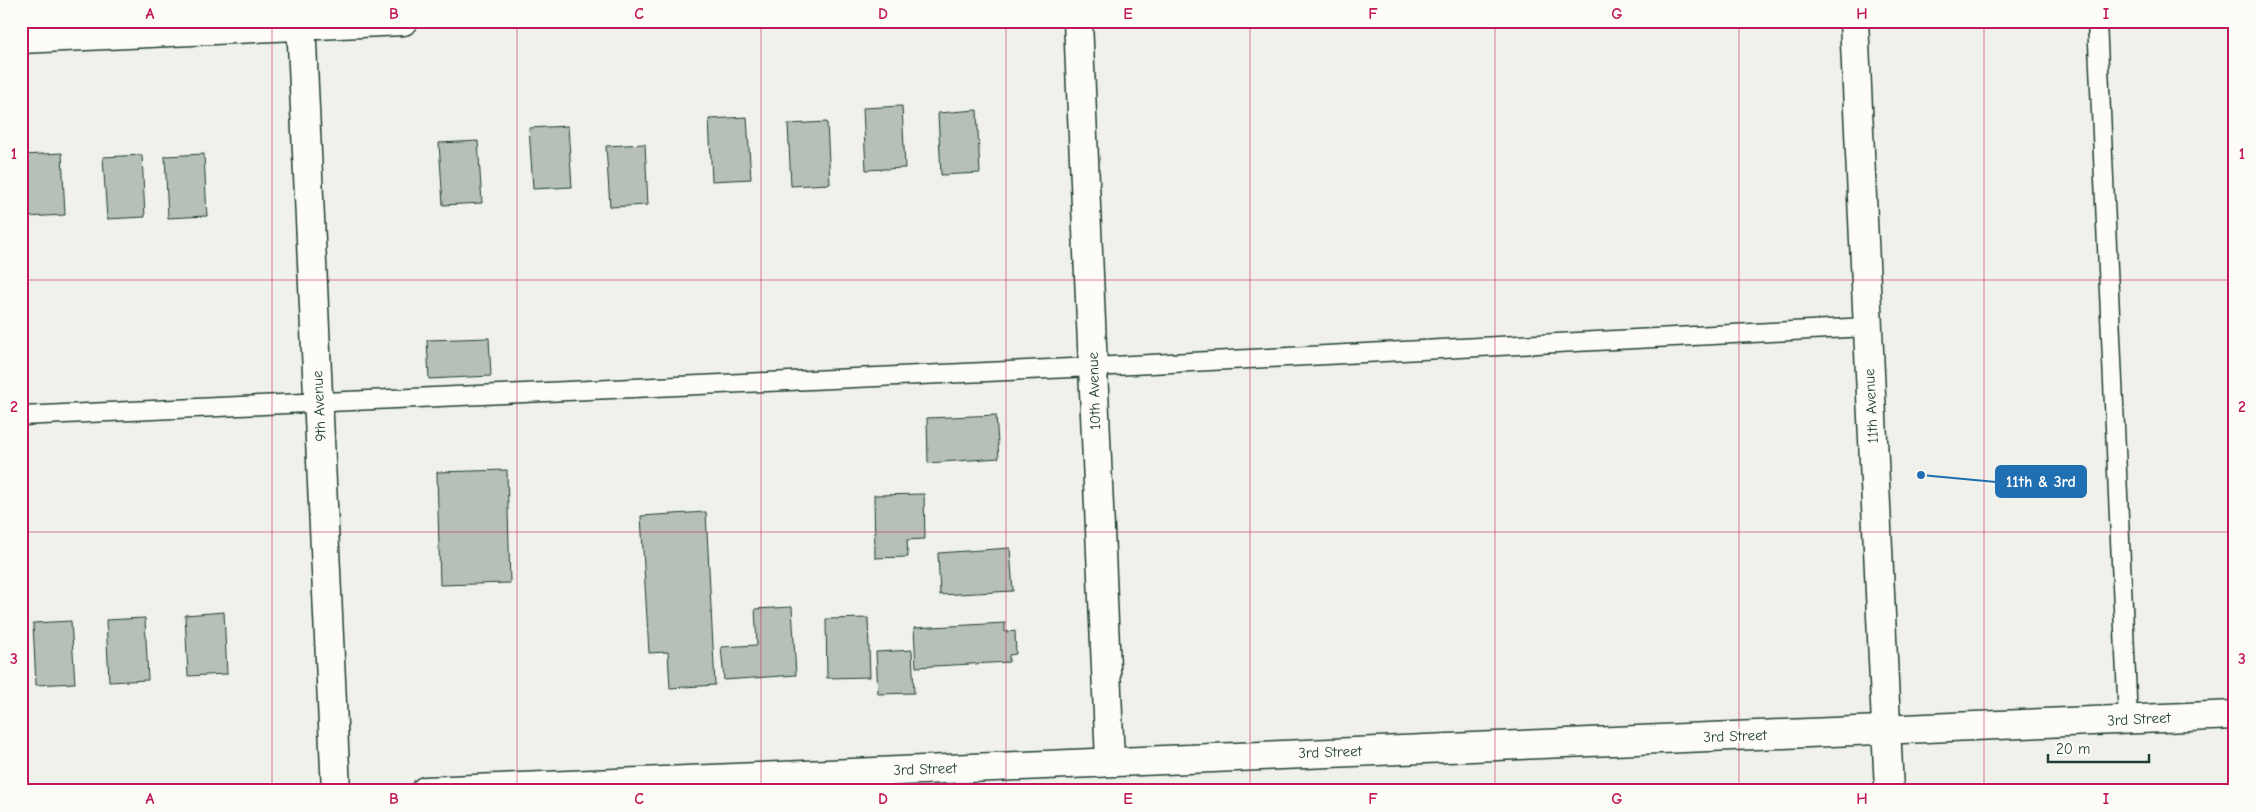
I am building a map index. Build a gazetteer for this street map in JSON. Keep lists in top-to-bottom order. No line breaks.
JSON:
{"streets":{"street":["10th Avenue","9th Avenue","11th Avenue","3rd Street"]},"crossings":[["10th Avenue","3rd Street"],["11th Avenue","3rd Street"]],"places":["11th & 3rd"],"scale_bar":"20 m","grid":{"columns":["A","B","C","D","E","F","G","H","I"],"rows":["1","2","3"]}}
